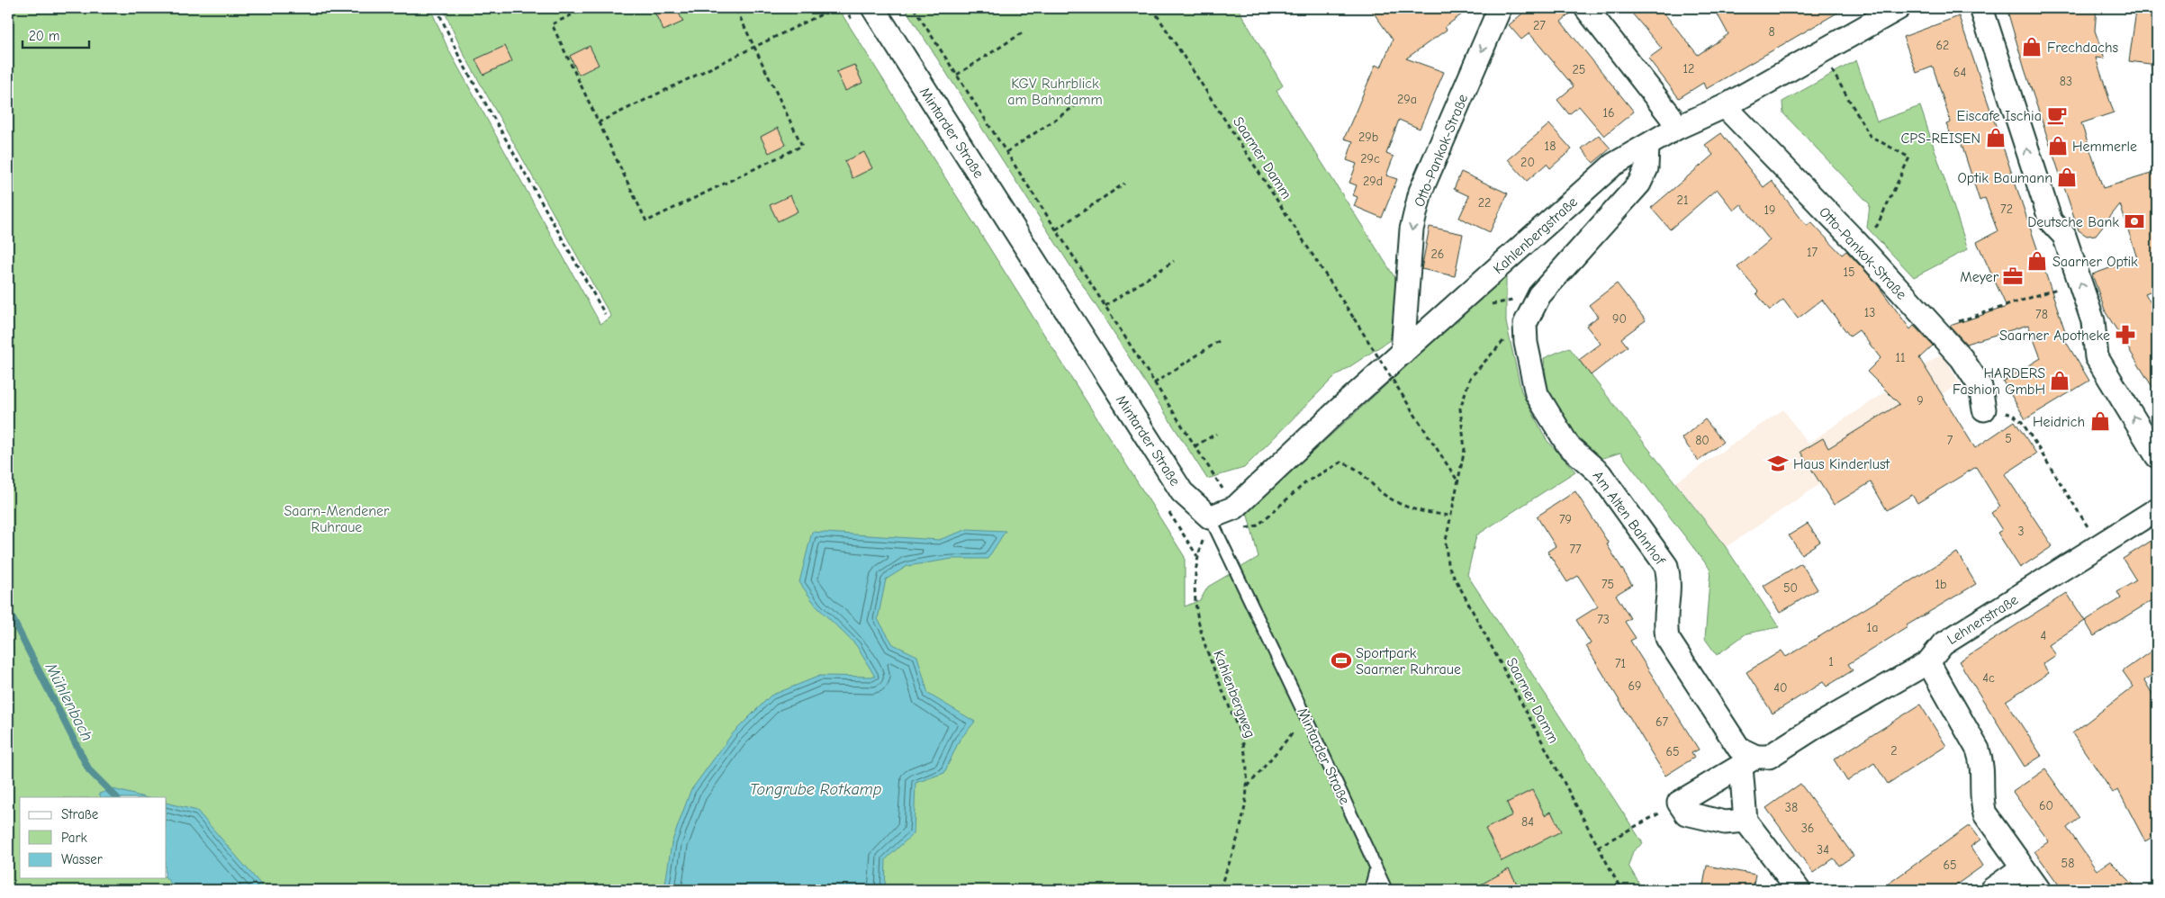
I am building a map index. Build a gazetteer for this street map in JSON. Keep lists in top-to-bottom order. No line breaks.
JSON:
{"streets":{"street":["Mintarder Straße","Otto-Pankok-Straße","Kahlenbergstraße","Am Alten Bahnhof","Lehnerstraße"],"path":["Saarner Damm","Kahlenbergweg"]},"crossings":[["Mintarder Straße","Kahlenbergstraße"],["Otto-Pankok-Straße","Kahlenbergstraße"],["Saarner Damm","Am Alten Bahnhof"],["Am Alten Bahnhof","Lehnerstraße"]],"water":["Mühlenbach","Tongrube Rotkamp"],"parks":["KGV Ruhrblick am Bahndamm","Saarn-Mendener Ruhraue"],"places":{"shop":["Frechdachs","CPS-REISEN","Hemmerle","Optik Baumann","Saarner Optik","HARDERS Fashion GmbH","Heidrich"],"cafe":["Eiscafe Ischia"],"bank":["Deutsche Bank"],"office":["Meyer"],"pharmacy":["Saarner Apotheke"],"school or university":["Haus Kinderlust"],"sports":["Sportpark Saarner Ruhraue"]},"house_numbers":["27","8","62","12","25","64","83","29a","16","29b","18","29c","20","29d","21","22","72","19","17","26","15","13","78","90","11","9","5","80","7","79","3","77","75","1b","50","73","1a","4","1","71","4c","69","40","67","2","65","60","38","84","36","34","58","65"],"legend":["Straße","Park","Wasser"],"scale_bar":"20 m"}
